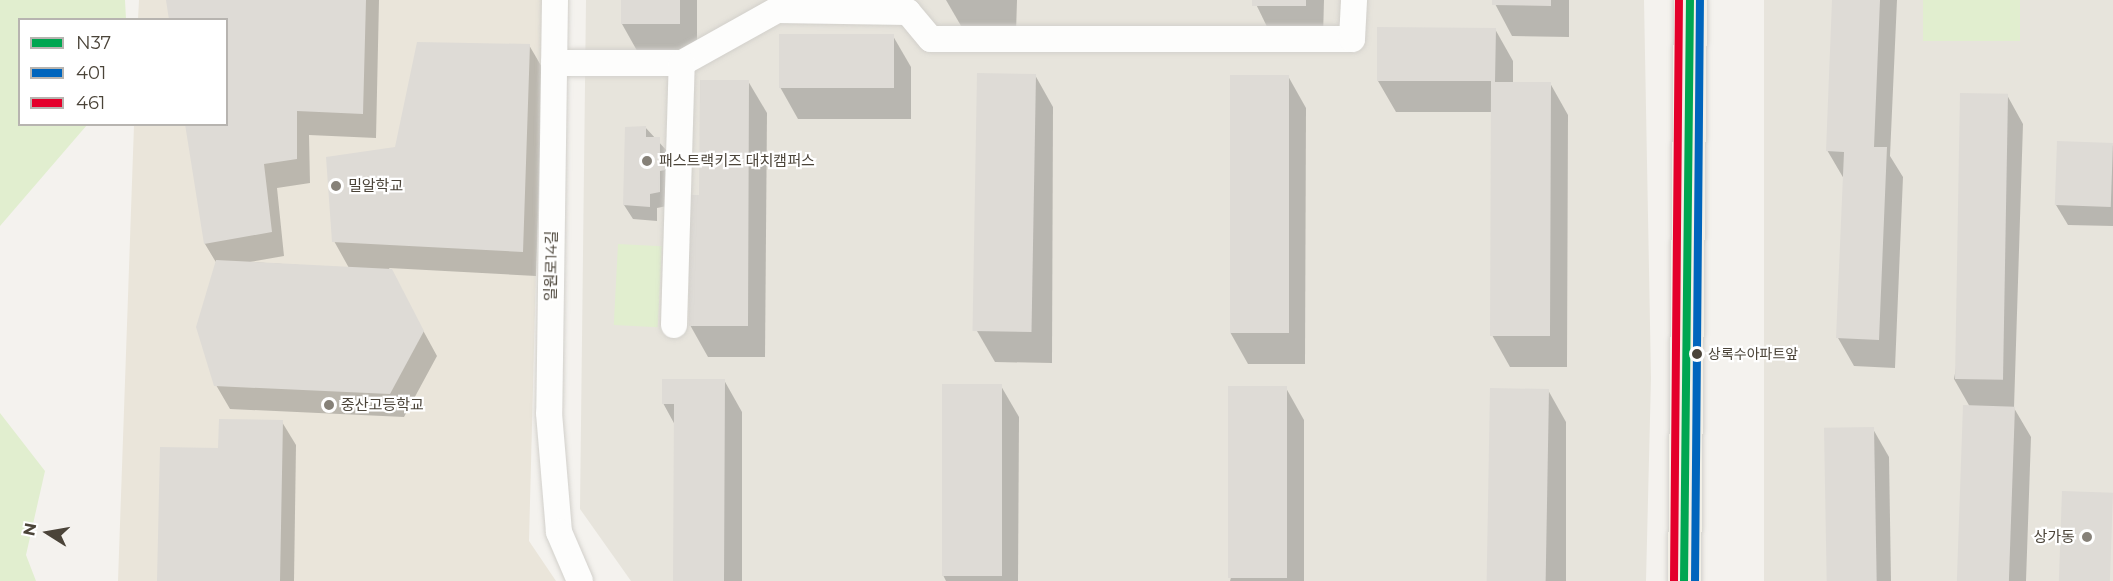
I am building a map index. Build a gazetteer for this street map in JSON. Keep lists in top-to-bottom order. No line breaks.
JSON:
{"streets":{"street":["일원로14길"]},"places":["패스트랙키즈 대치캠퍼스","밀알학교","상록수아파트앞","중산고등학교","상가동"],"lines":["transit line N37","transit line 401","transit line 461"],"legend":["N37","401","461"],"north":"left"}
